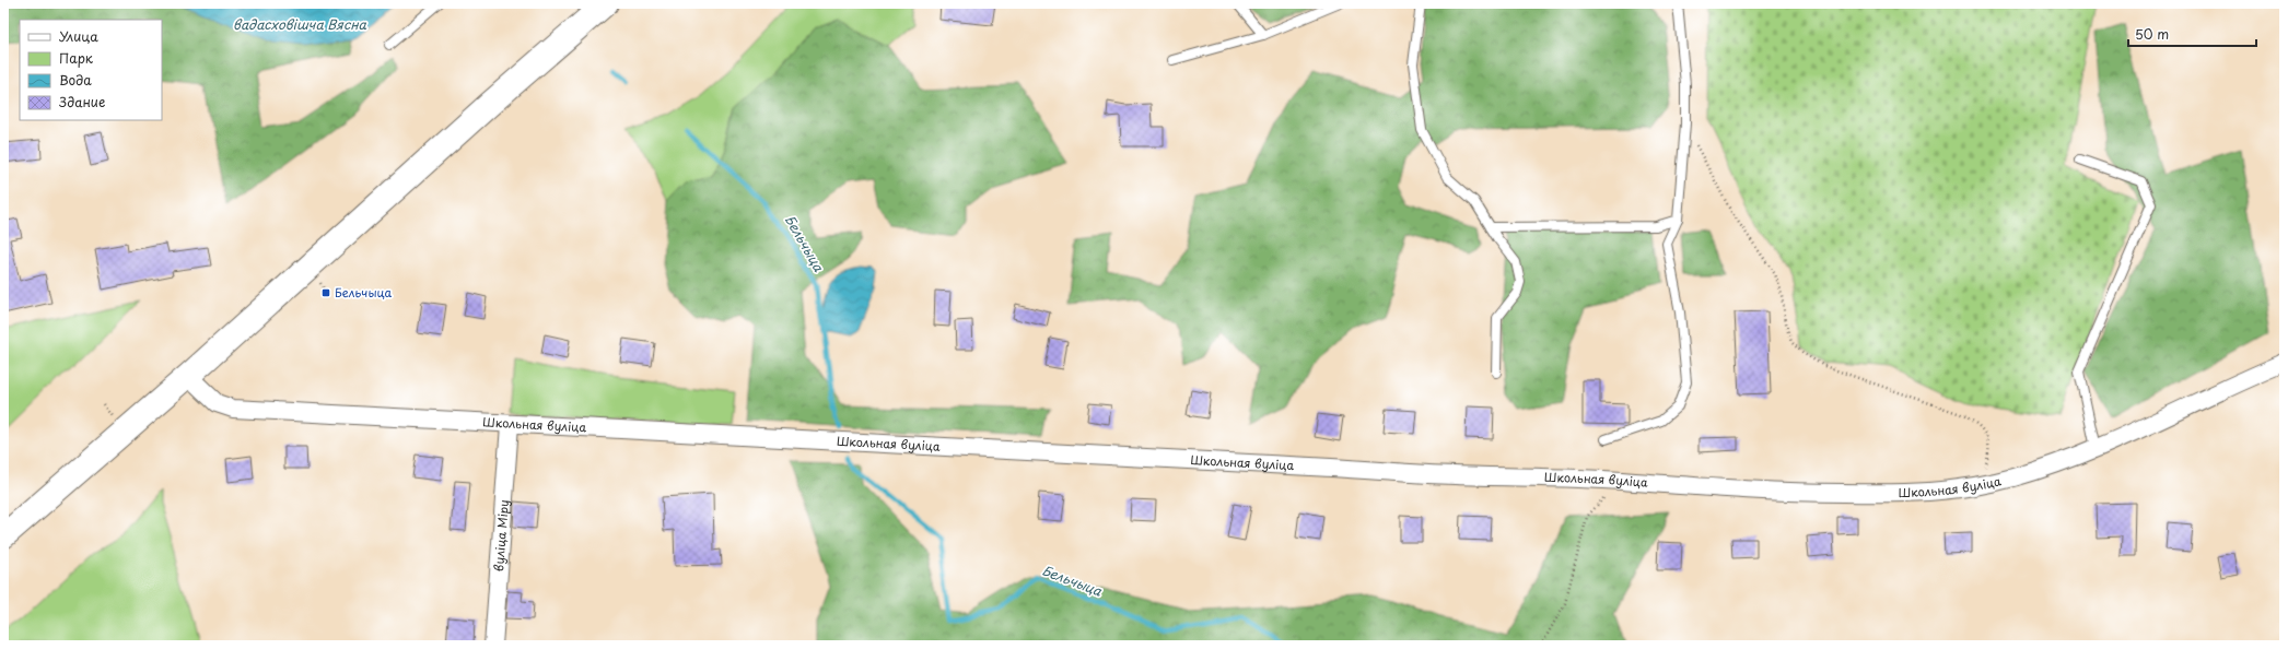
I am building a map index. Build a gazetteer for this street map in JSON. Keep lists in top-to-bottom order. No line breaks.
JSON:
{"streets":{"street":["Школьная вуліца","вуліца Міру"]},"crossings":[["Школьная вуліца","вуліца Міру"]],"water":["вадасховішча Вясна","Бельчыца"],"places":{"transit":["Бельчыца"]},"legend":["Улица","Парк","Вода","Здание"],"scale_bar":"50 m"}
